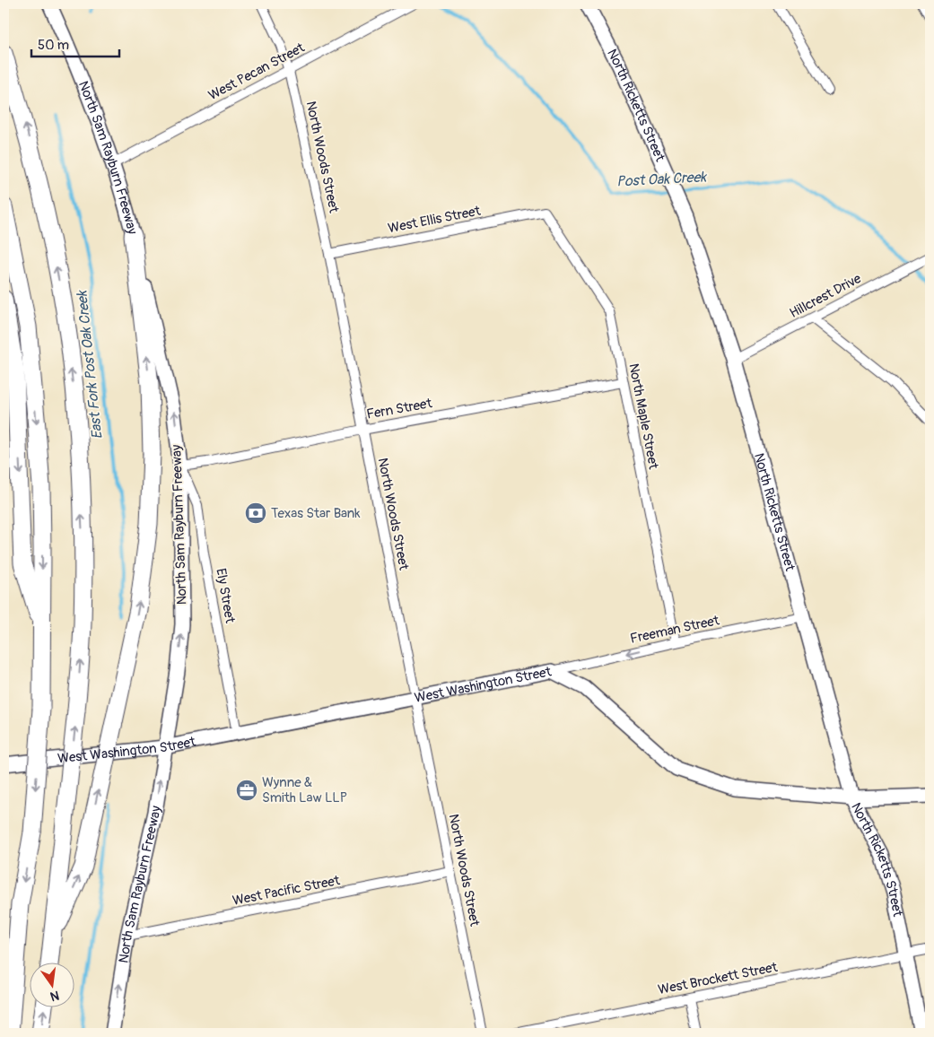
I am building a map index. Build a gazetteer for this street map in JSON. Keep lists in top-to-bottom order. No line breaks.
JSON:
{"streets":{"street":["West Pecan Street","North Ricketts Street","North Woods Street","North Sam Rayburn Freeway","West Ellis Street","Hillcrest Drive","Fern Street","North Maple Street","Ely Street","Freeman Street","West Washington Street","West Pacific Street","West Brockett Street"]},"crossings":[["West Pecan Street","North Woods Street"],["West Pecan Street","North Sam Rayburn Freeway"],["North Ricketts Street","Hillcrest Drive"],["North Ricketts Street","Freeman Street"],["North Ricketts Street","West Washington Street"],["North Ricketts Street","West Brockett Street"],["North Woods Street","West Ellis Street"],["North Woods Street","Fern Street"],["North Woods Street","West Washington Street"],["North Woods Street","West Pacific Street"],["North Sam Rayburn Freeway","Fern Street"],["North Sam Rayburn Freeway","Ely Street"],["North Sam Rayburn Freeway","West Washington Street"],["North Sam Rayburn Freeway","West Pacific Street"],["West Ellis Street","North Maple Street"],["Fern Street","North Maple Street"],["Fern Street","Ely Street"],["North Maple Street","Freeman Street"],["Ely Street","West Washington Street"],["Freeman Street","West Washington Street"]],"one_way":["North Sam Rayburn Freeway","Freeman Street"],"water":["Post Oak Creek","East Fork Post Oak Creek"],"places":{"bank":["Texas Star Bank"],"office":["Wynne & Smith Law LLP"]},"scale_bar":"50 m","north":"bottom"}
